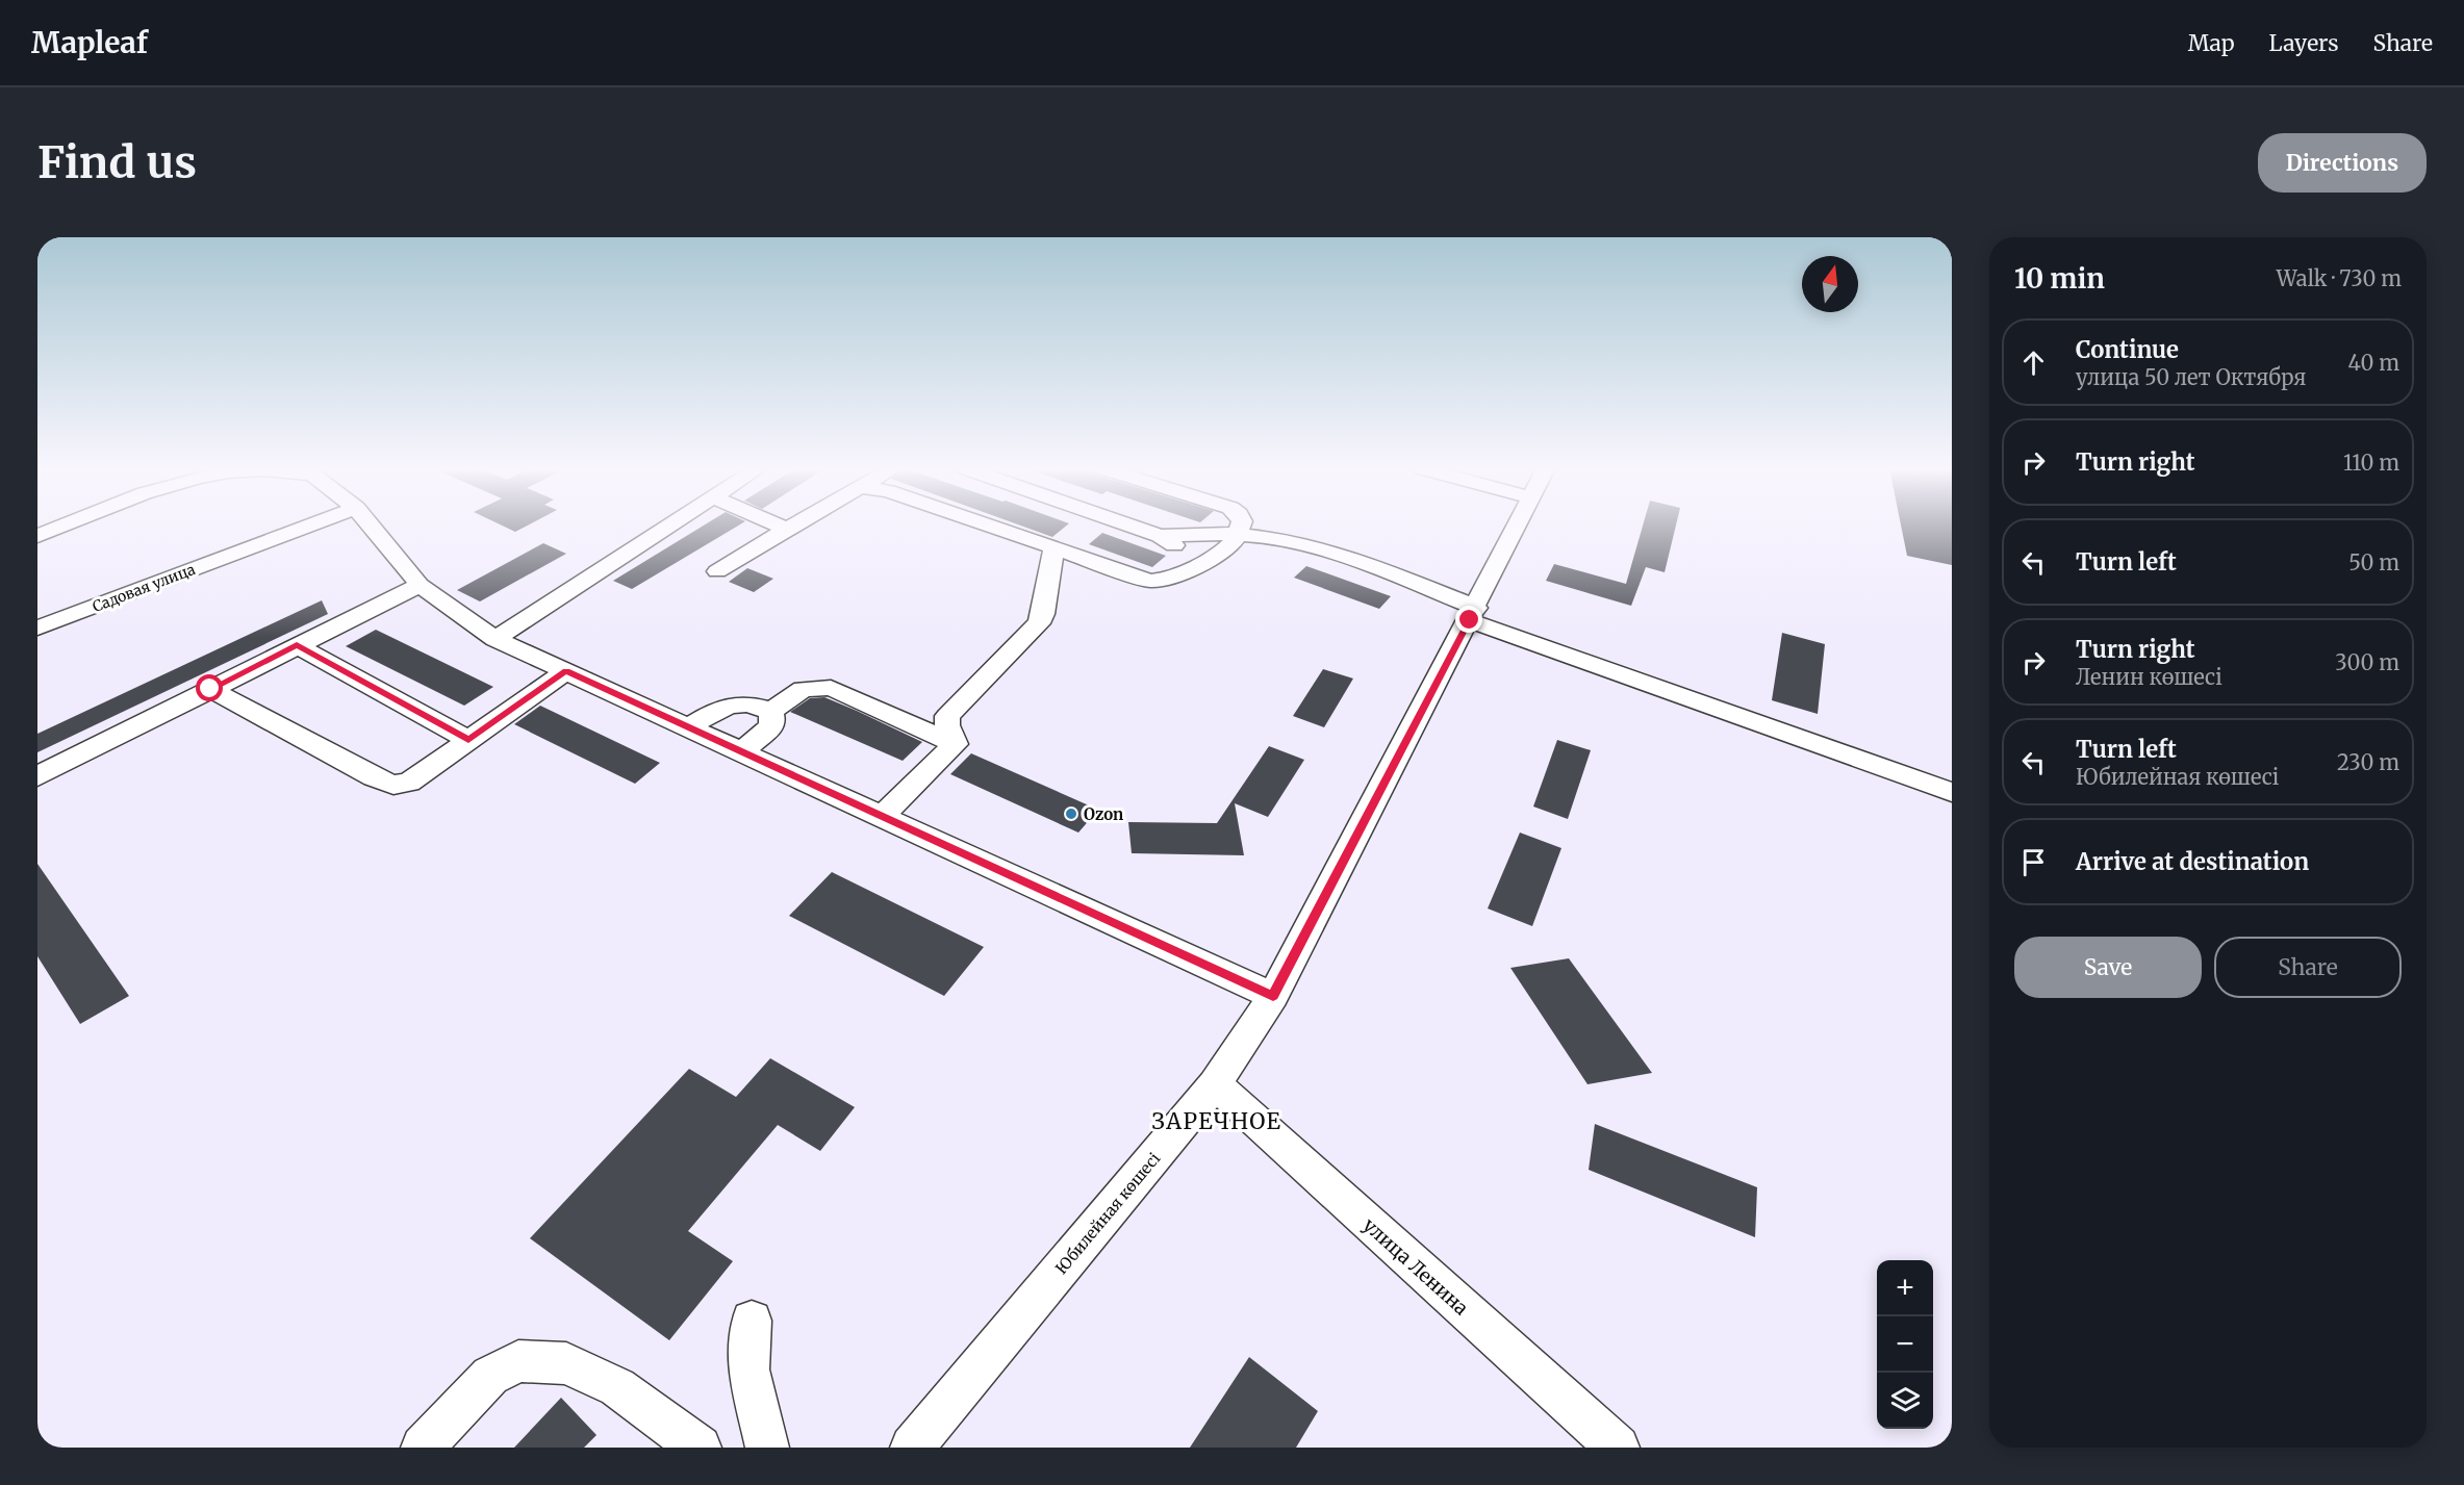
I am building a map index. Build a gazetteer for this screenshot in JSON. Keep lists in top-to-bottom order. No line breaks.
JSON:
{"streets":{"street":["Садовая улица","Юбилейная көшесі","улица Ленина"]},"crossings":[["Юбилейная көшесі","улица Ленина"]],"districts":["ЗАРЕЧНОЕ"],"places":["Ozon"],"north":"top","page":{"header":"Mapleaf","nav":["Map","Layers","Share"],"buttons":["Directions",["Save","Share"]],"title":"Find us","heading":["10 min","Walk · 730 m"],"list":[["Continue","улица 50 лет Октября","40 m"],["Turn right","110 m"],["Turn left","50 m"],["Turn right","Ленин көшесі","300 m"],["Turn left","Юбилейная көшесі","230 m"],"Arrive at destination"],"map_buttons":["+","−"]}}
